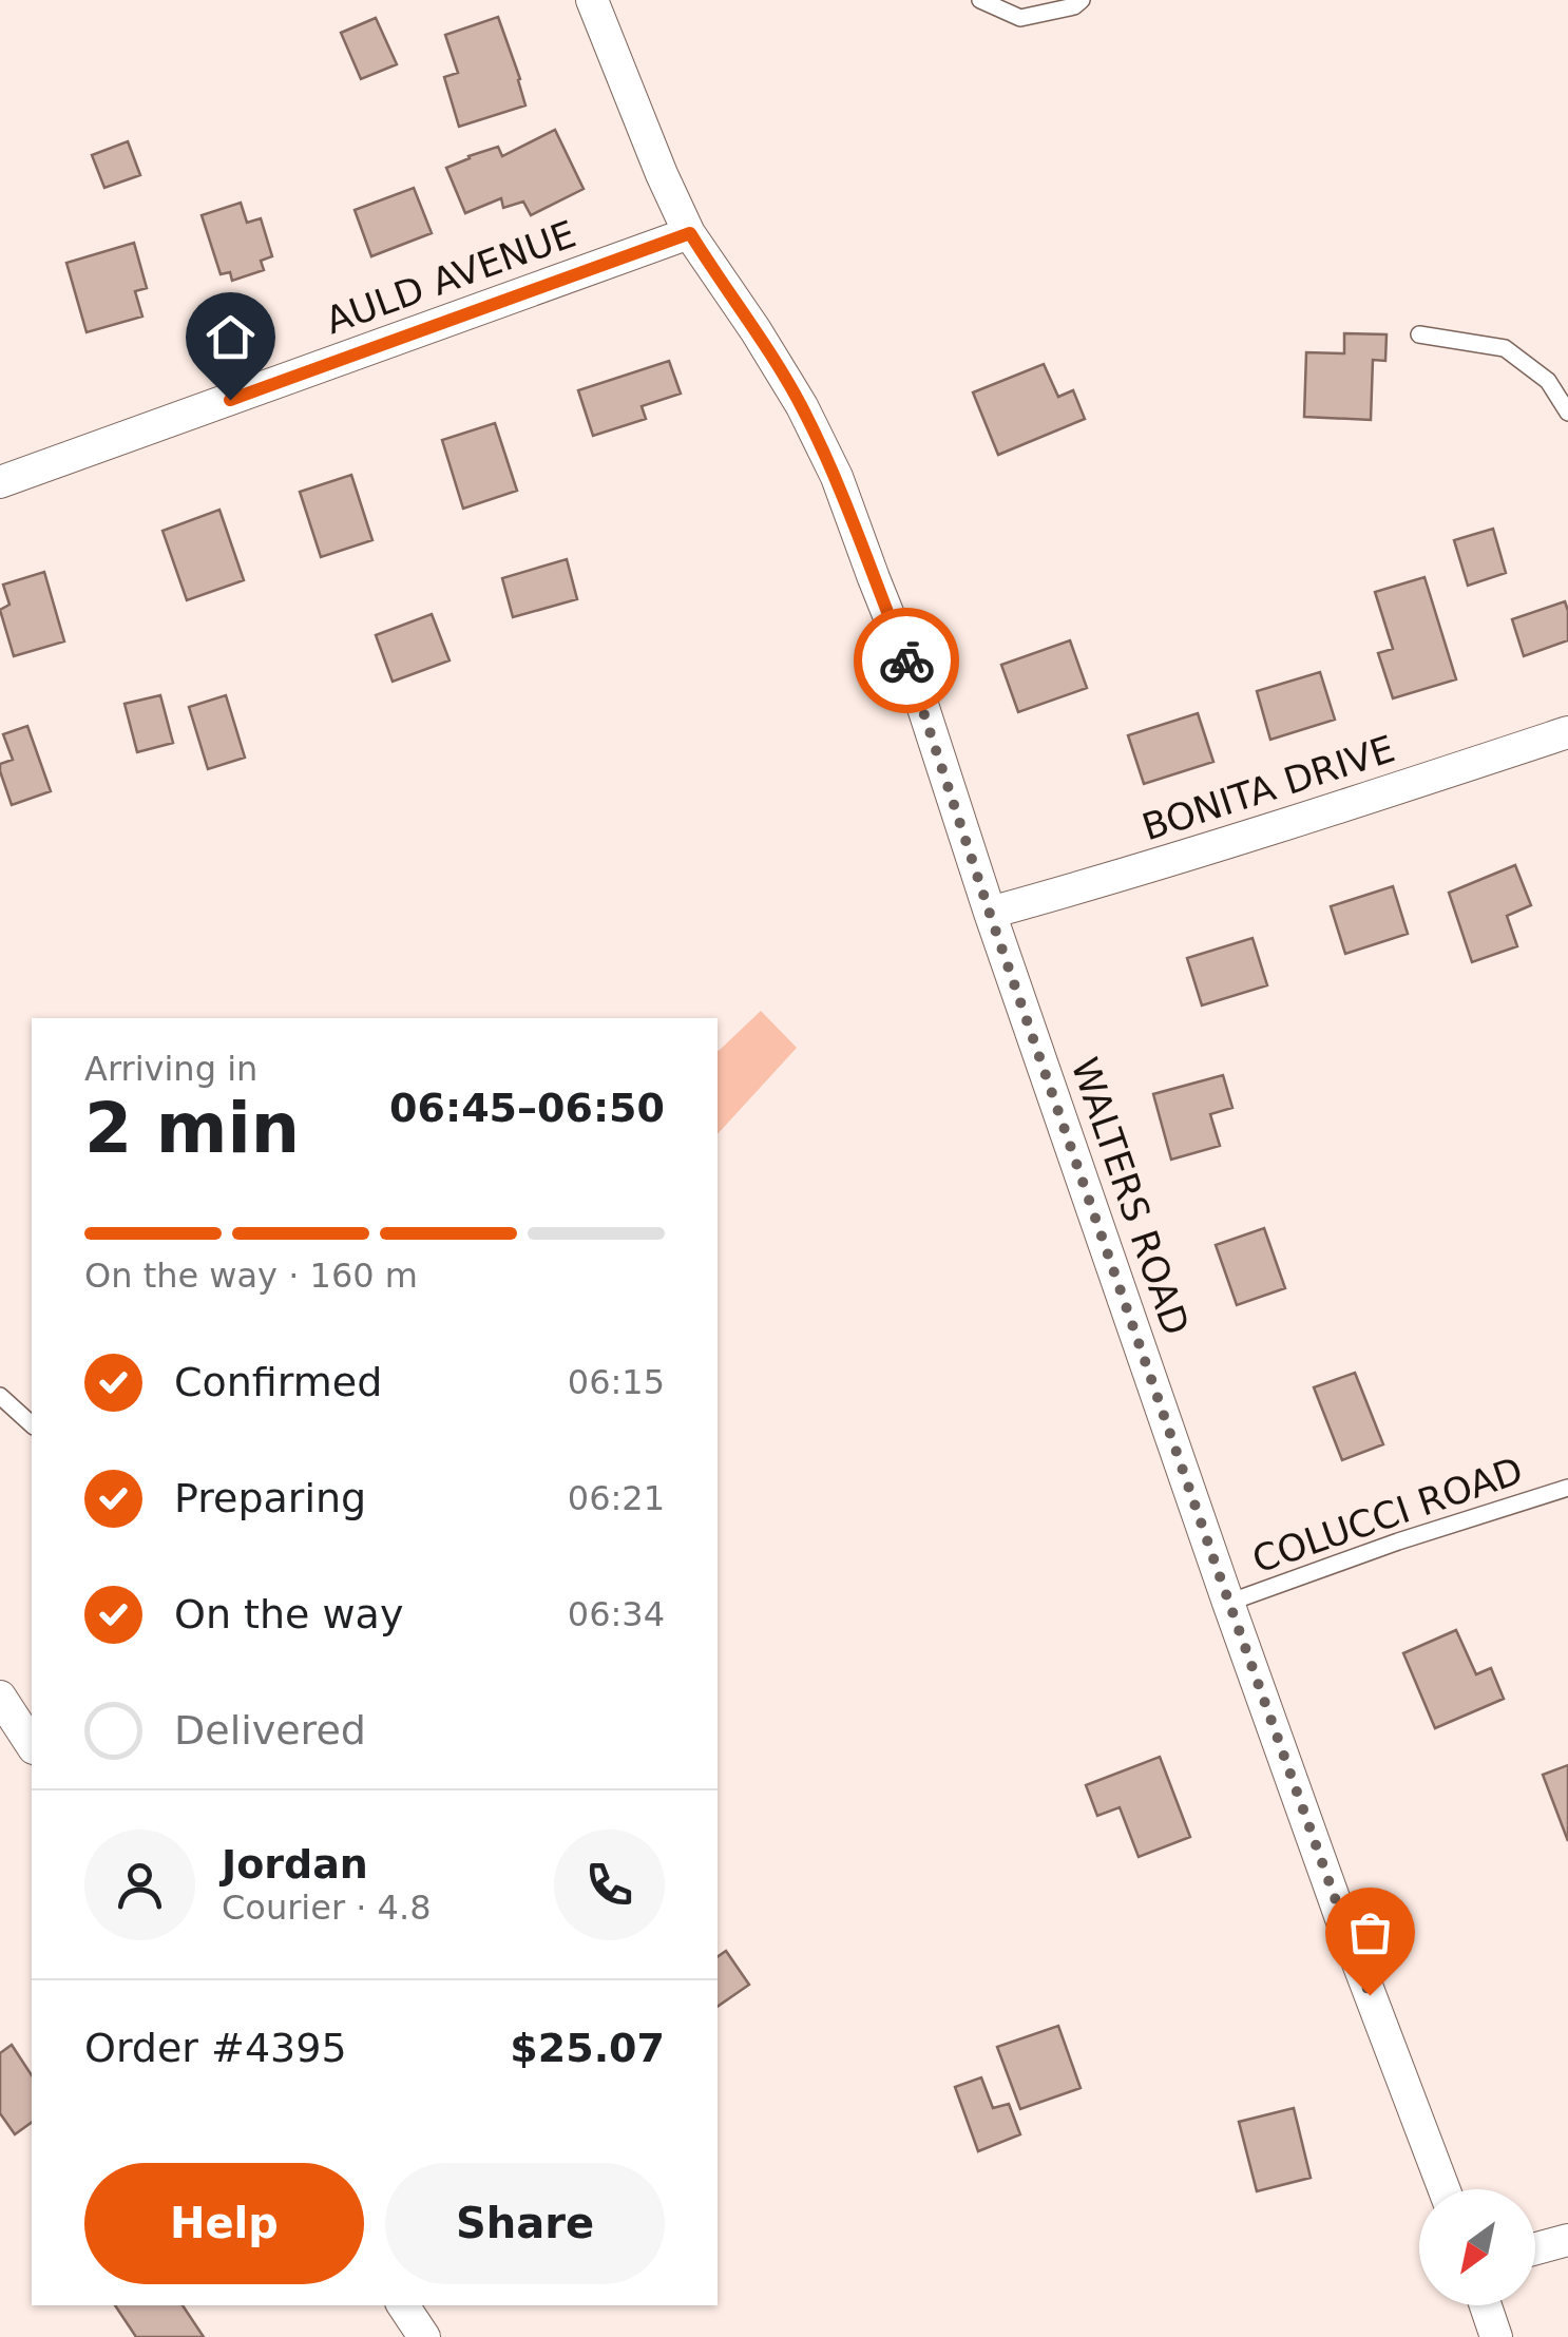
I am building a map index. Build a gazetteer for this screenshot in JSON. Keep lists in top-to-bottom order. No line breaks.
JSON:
{"streets":{"street":["AULD AVENUE","BONITA DRIVE","WALTERS ROAD"],"lane":["COLUCCI ROAD"]},"crossings":[["AULD AVENUE","WALTERS ROAD"],["BONITA DRIVE","WALTERS ROAD"],["WALTERS ROAD","COLUCCI ROAD"]],"north":"bottom left","page":{"heading":["2 min","Arriving in","06:45–06:50"],"panel":["Jordan","Courier · 4.8","Order #4395","$25.07"],"bar":"On the way · 160 m","list":[["Confirmed","06:15"],["Preparing","06:21"],["On the way","06:34"],"Delivered"],"buttons":["Help","Share"]}}
